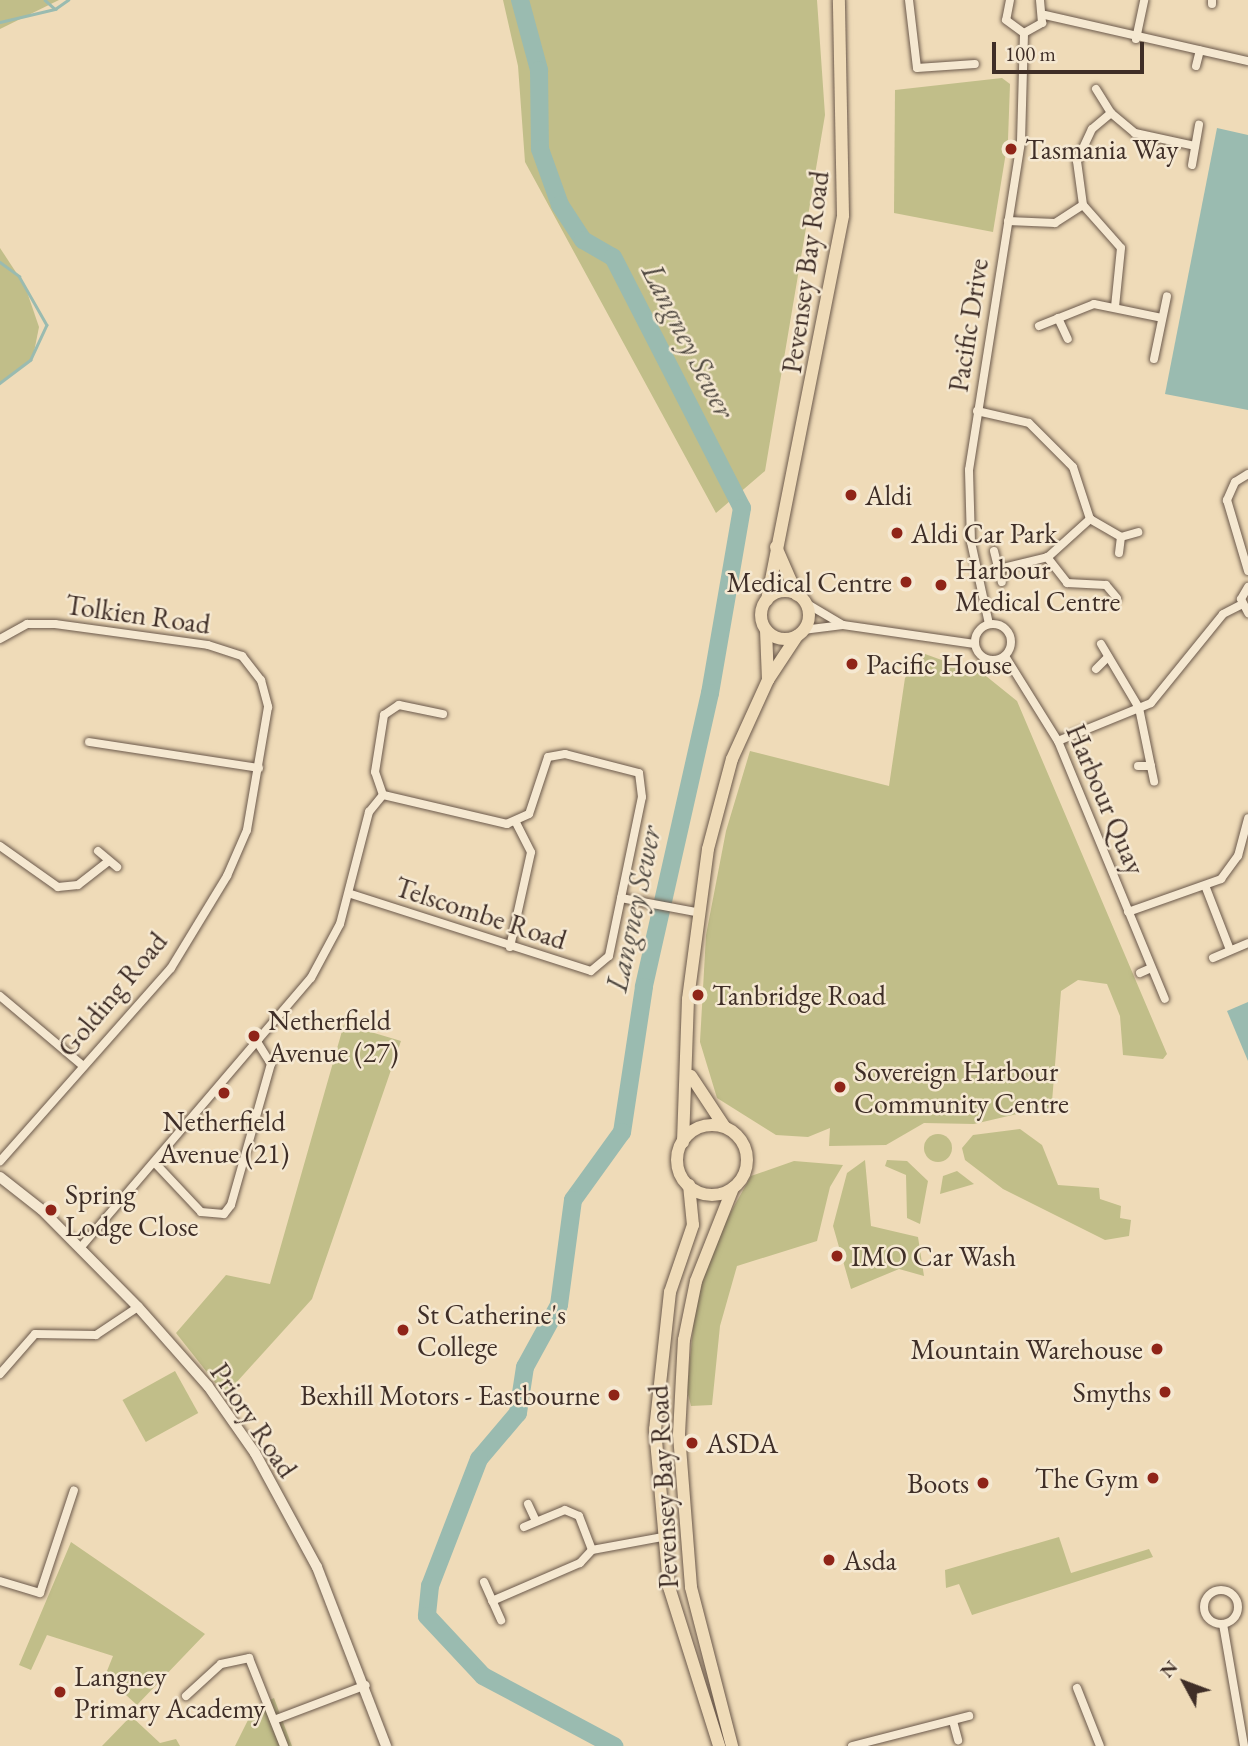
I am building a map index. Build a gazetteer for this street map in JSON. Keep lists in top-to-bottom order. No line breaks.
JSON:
{"streets":{"main road":["Pevensey Bay Road"],"street":["Pacific Drive","Tolkien Road","Harbour Quay","Telscombe Road","Golding Road","Priory Road"]},"crossings":[["Pacific Drive","Harbour Quay"],["Tolkien Road","Golding Road"]],"water":["Langney Sewer"],"places":["Tasmania Way","Aldi","Aldi Car Park","Medical Centre","Harbour Medical Centre","Pacific House","Tanbridge Road","Netherfield Avenue (27)","Sovereign Harbour Community Centre","Netherfield Avenue (21)","Spring Lodge Close","IMO Car Wash","St Catherine's College","Mountain Warehouse","Smyths","Bexhill Motors - Eastbourne","ASDA","The Gym","Boots","Asda","Langney Primary Academy"],"scale_bar":"100 m","north":"top left"}
